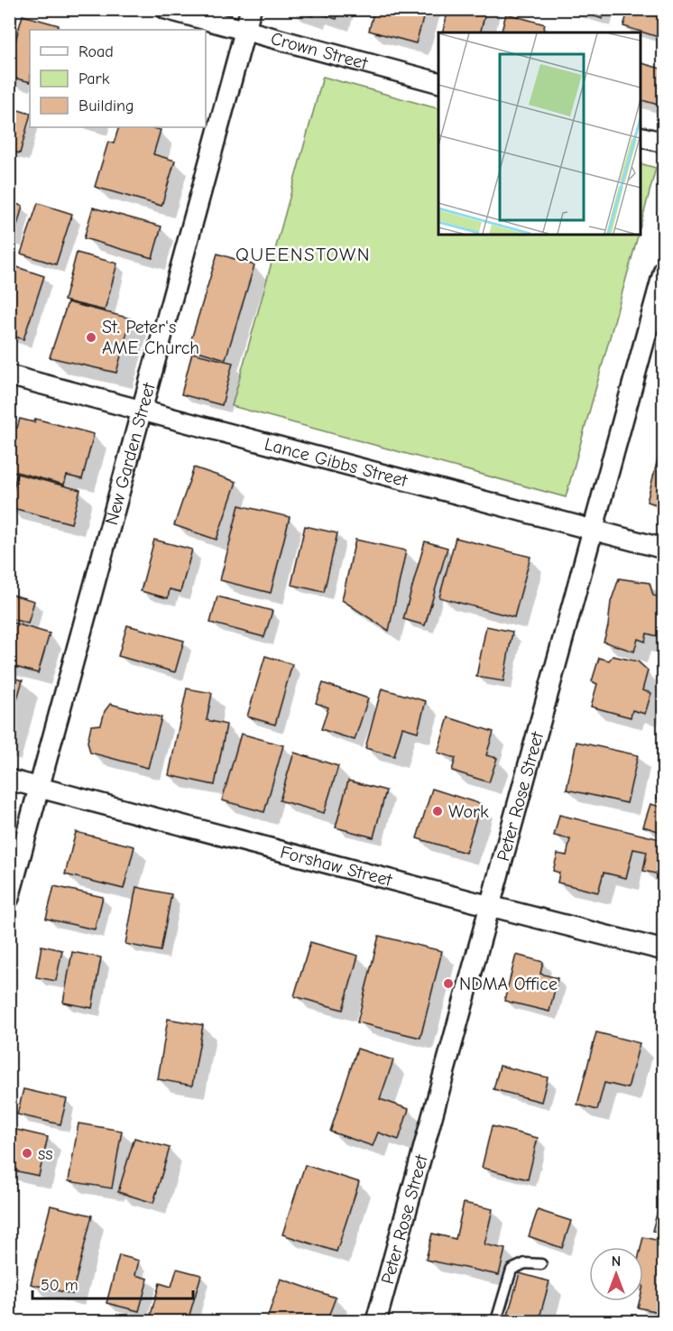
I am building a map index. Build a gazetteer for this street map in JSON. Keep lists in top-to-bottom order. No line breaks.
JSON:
{"streets":{"street":["Crown Street","New Garden Street","Lance Gibbs Street","Peter Rose Street","Forshaw Street"]},"crossings":[["Crown Street","New Garden Street"],["New Garden Street","Lance Gibbs Street"],["New Garden Street","Forshaw Street"],["Lance Gibbs Street","Peter Rose Street"],["Peter Rose Street","Forshaw Street"]],"districts":["QUEENSTOWN"],"places":["St. Peter's AME Church","Work","NDMA Office","ss"],"legend":["Road","Park","Building"],"scale_bar":"50 m","north":"top"}
